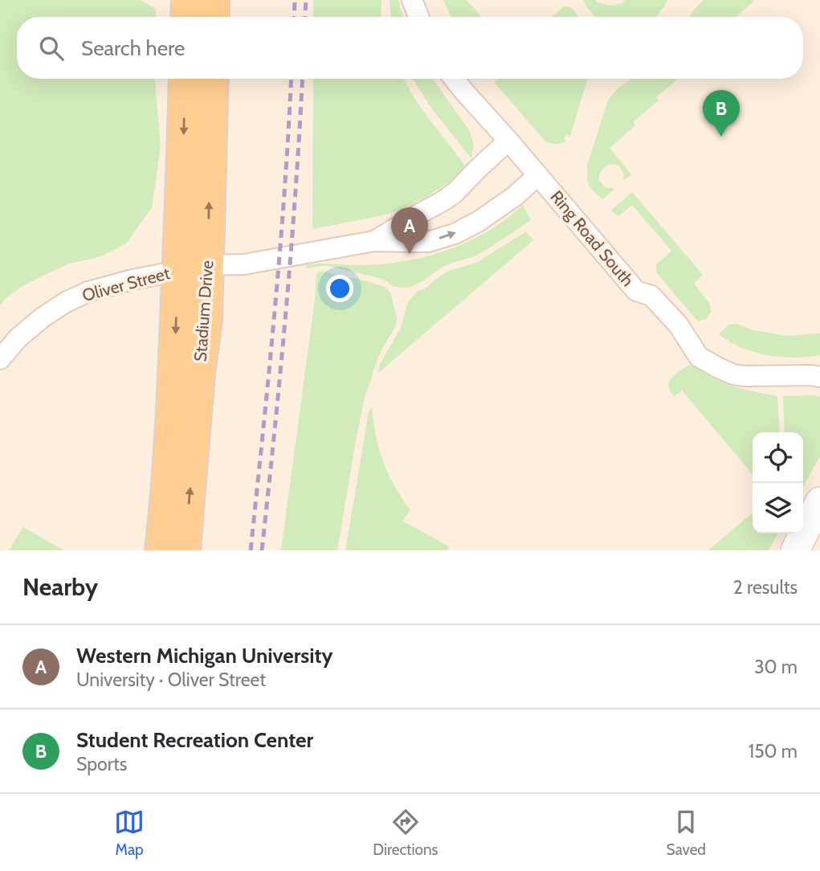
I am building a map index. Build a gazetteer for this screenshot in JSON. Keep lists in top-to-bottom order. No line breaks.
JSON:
{"streets":{"main road":["Stadium Drive"],"street":["Ring Road South","Oliver Street"]},"crossings":[["Ring Road South","Oliver Street"],["Oliver Street","Stadium Drive"]],"page":{"search":"Search here","pins":["B","A"],"heading":["Nearby","2 results"],"list":[{"mark":"A","name":"Western Michigan University","note":"University · Oliver Street","value":"30 m"},{"mark":"B","name":"Student Recreation Center","note":"Sports","value":"150 m"}],"nav":["Map","Directions","Saved"]}}
